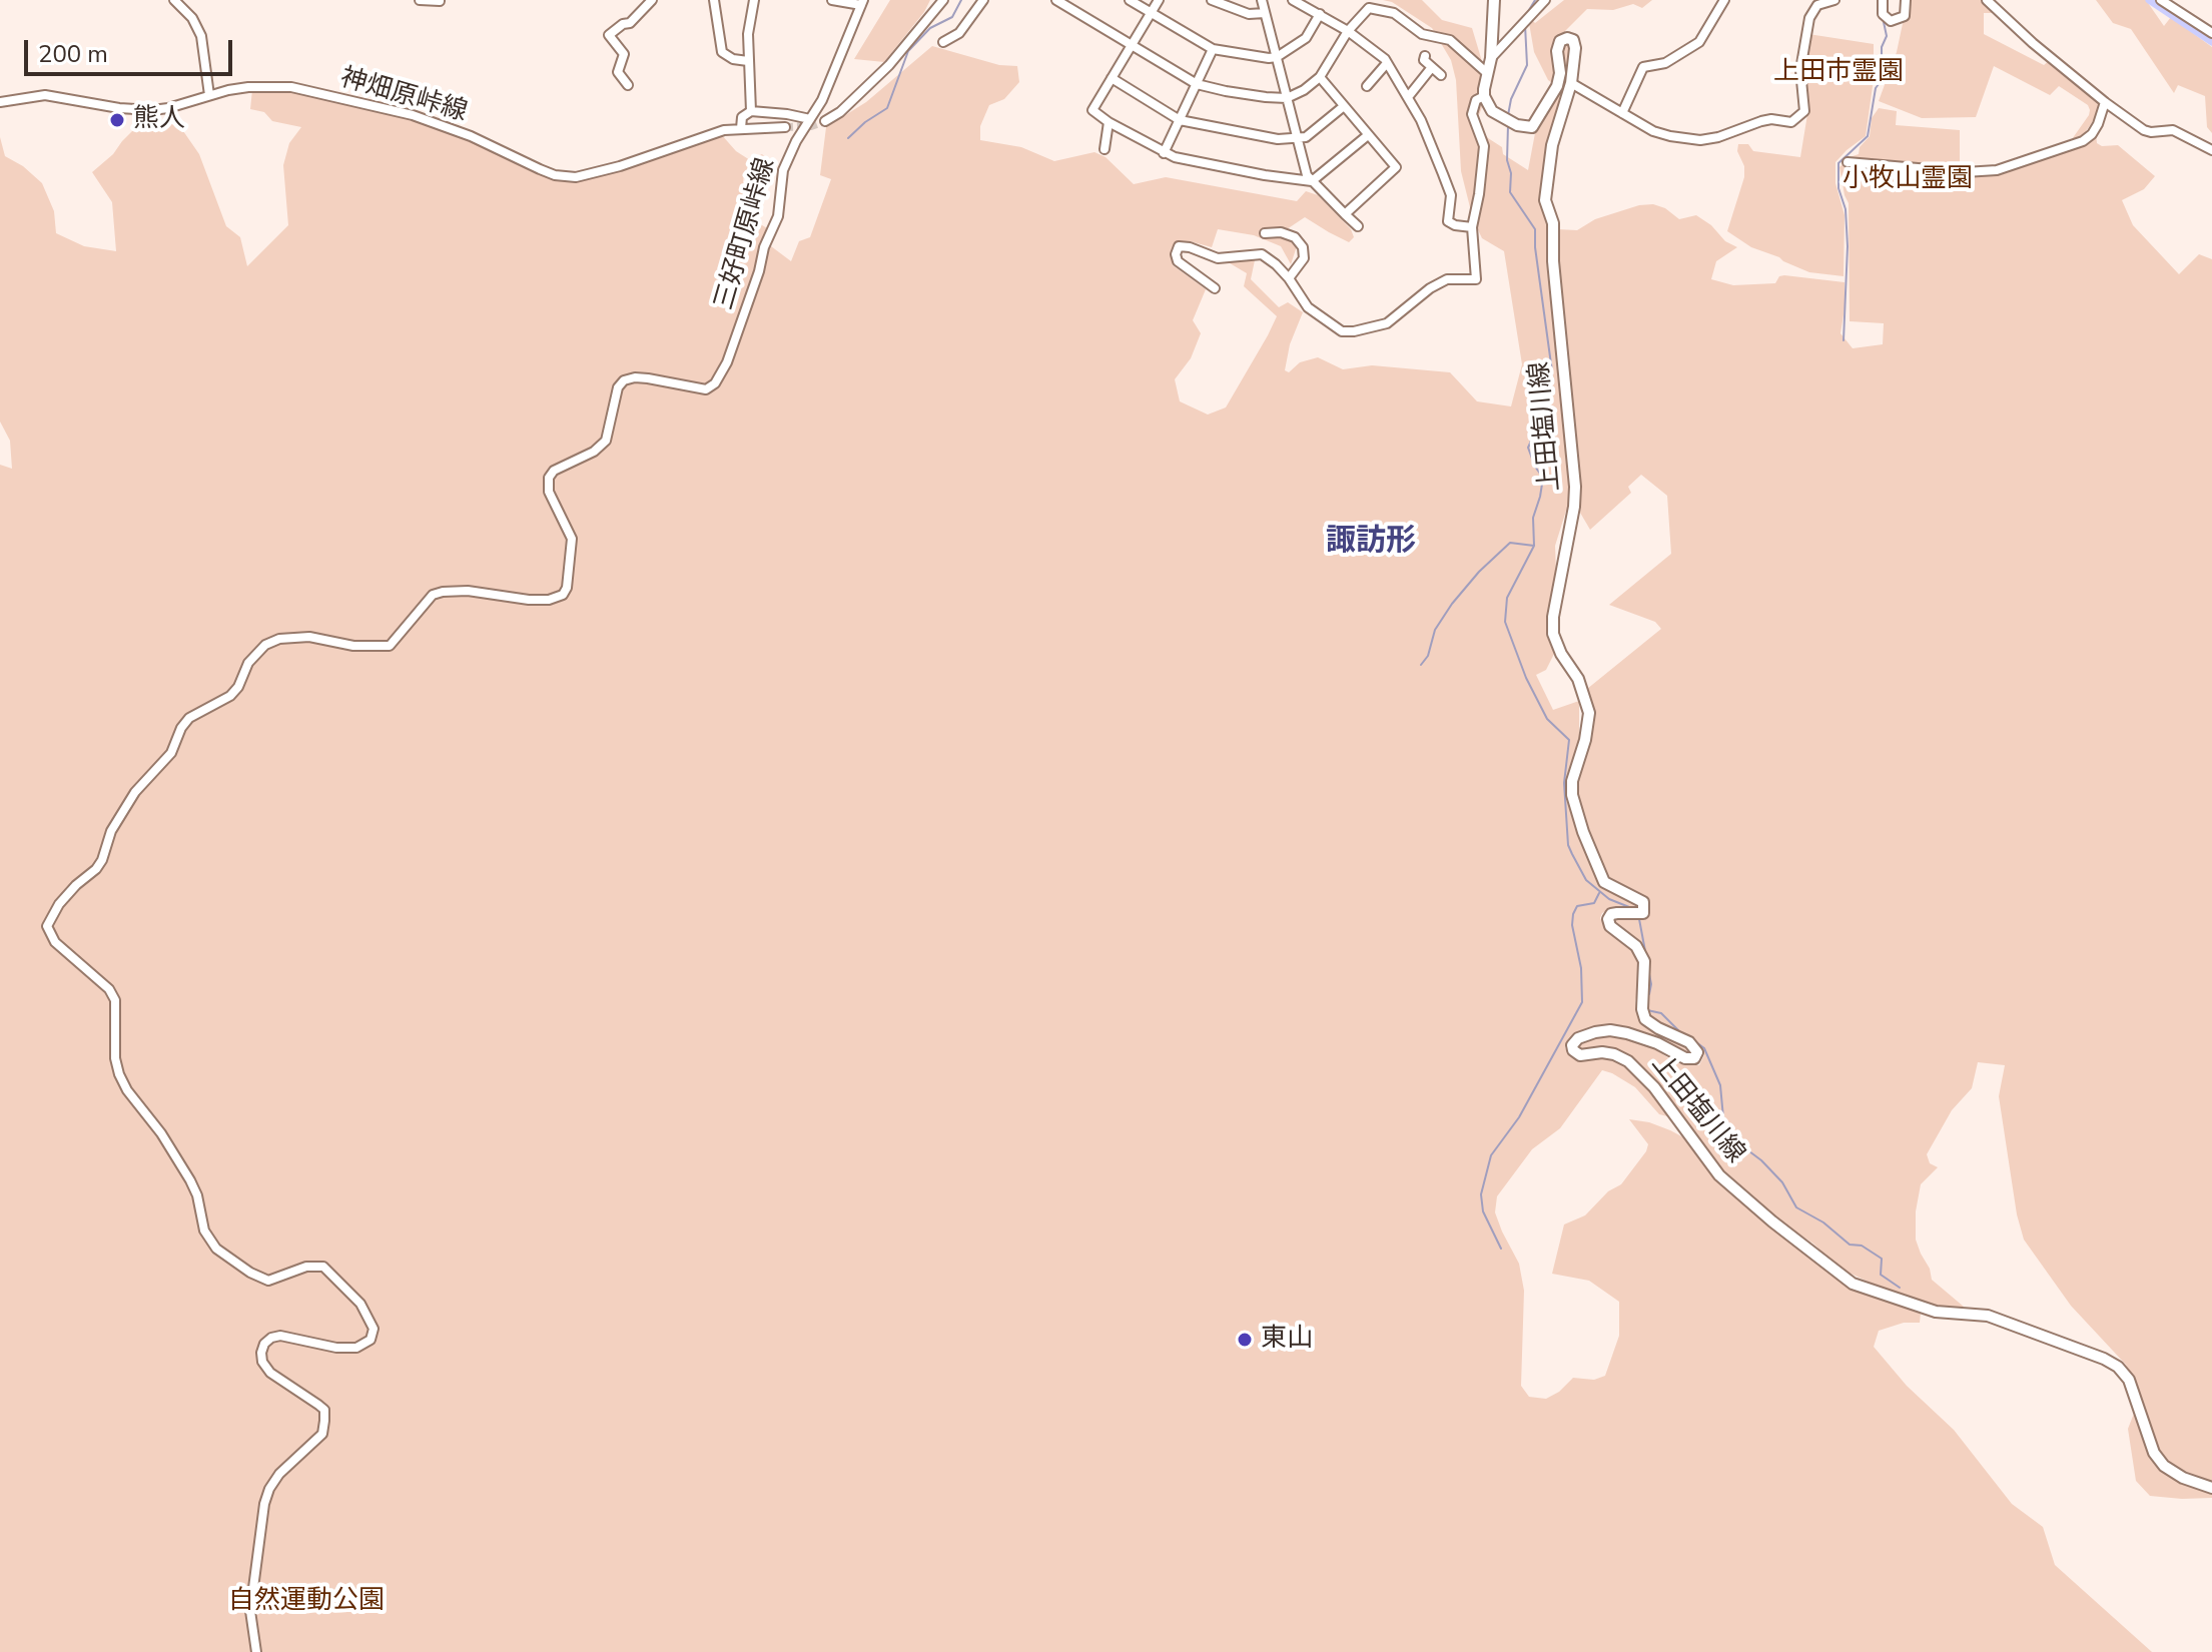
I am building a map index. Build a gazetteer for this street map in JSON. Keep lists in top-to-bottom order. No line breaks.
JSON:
{"streets":{"main road":["上田塩川線"],"street":["神畑原峠線","三好町原峠線"]},"districts":["諏訪形"],"parks":["上田市霊園","小牧山霊園","自然運動公園"],"places":["熊人","東山"],"scale_bar":"200 m"}
